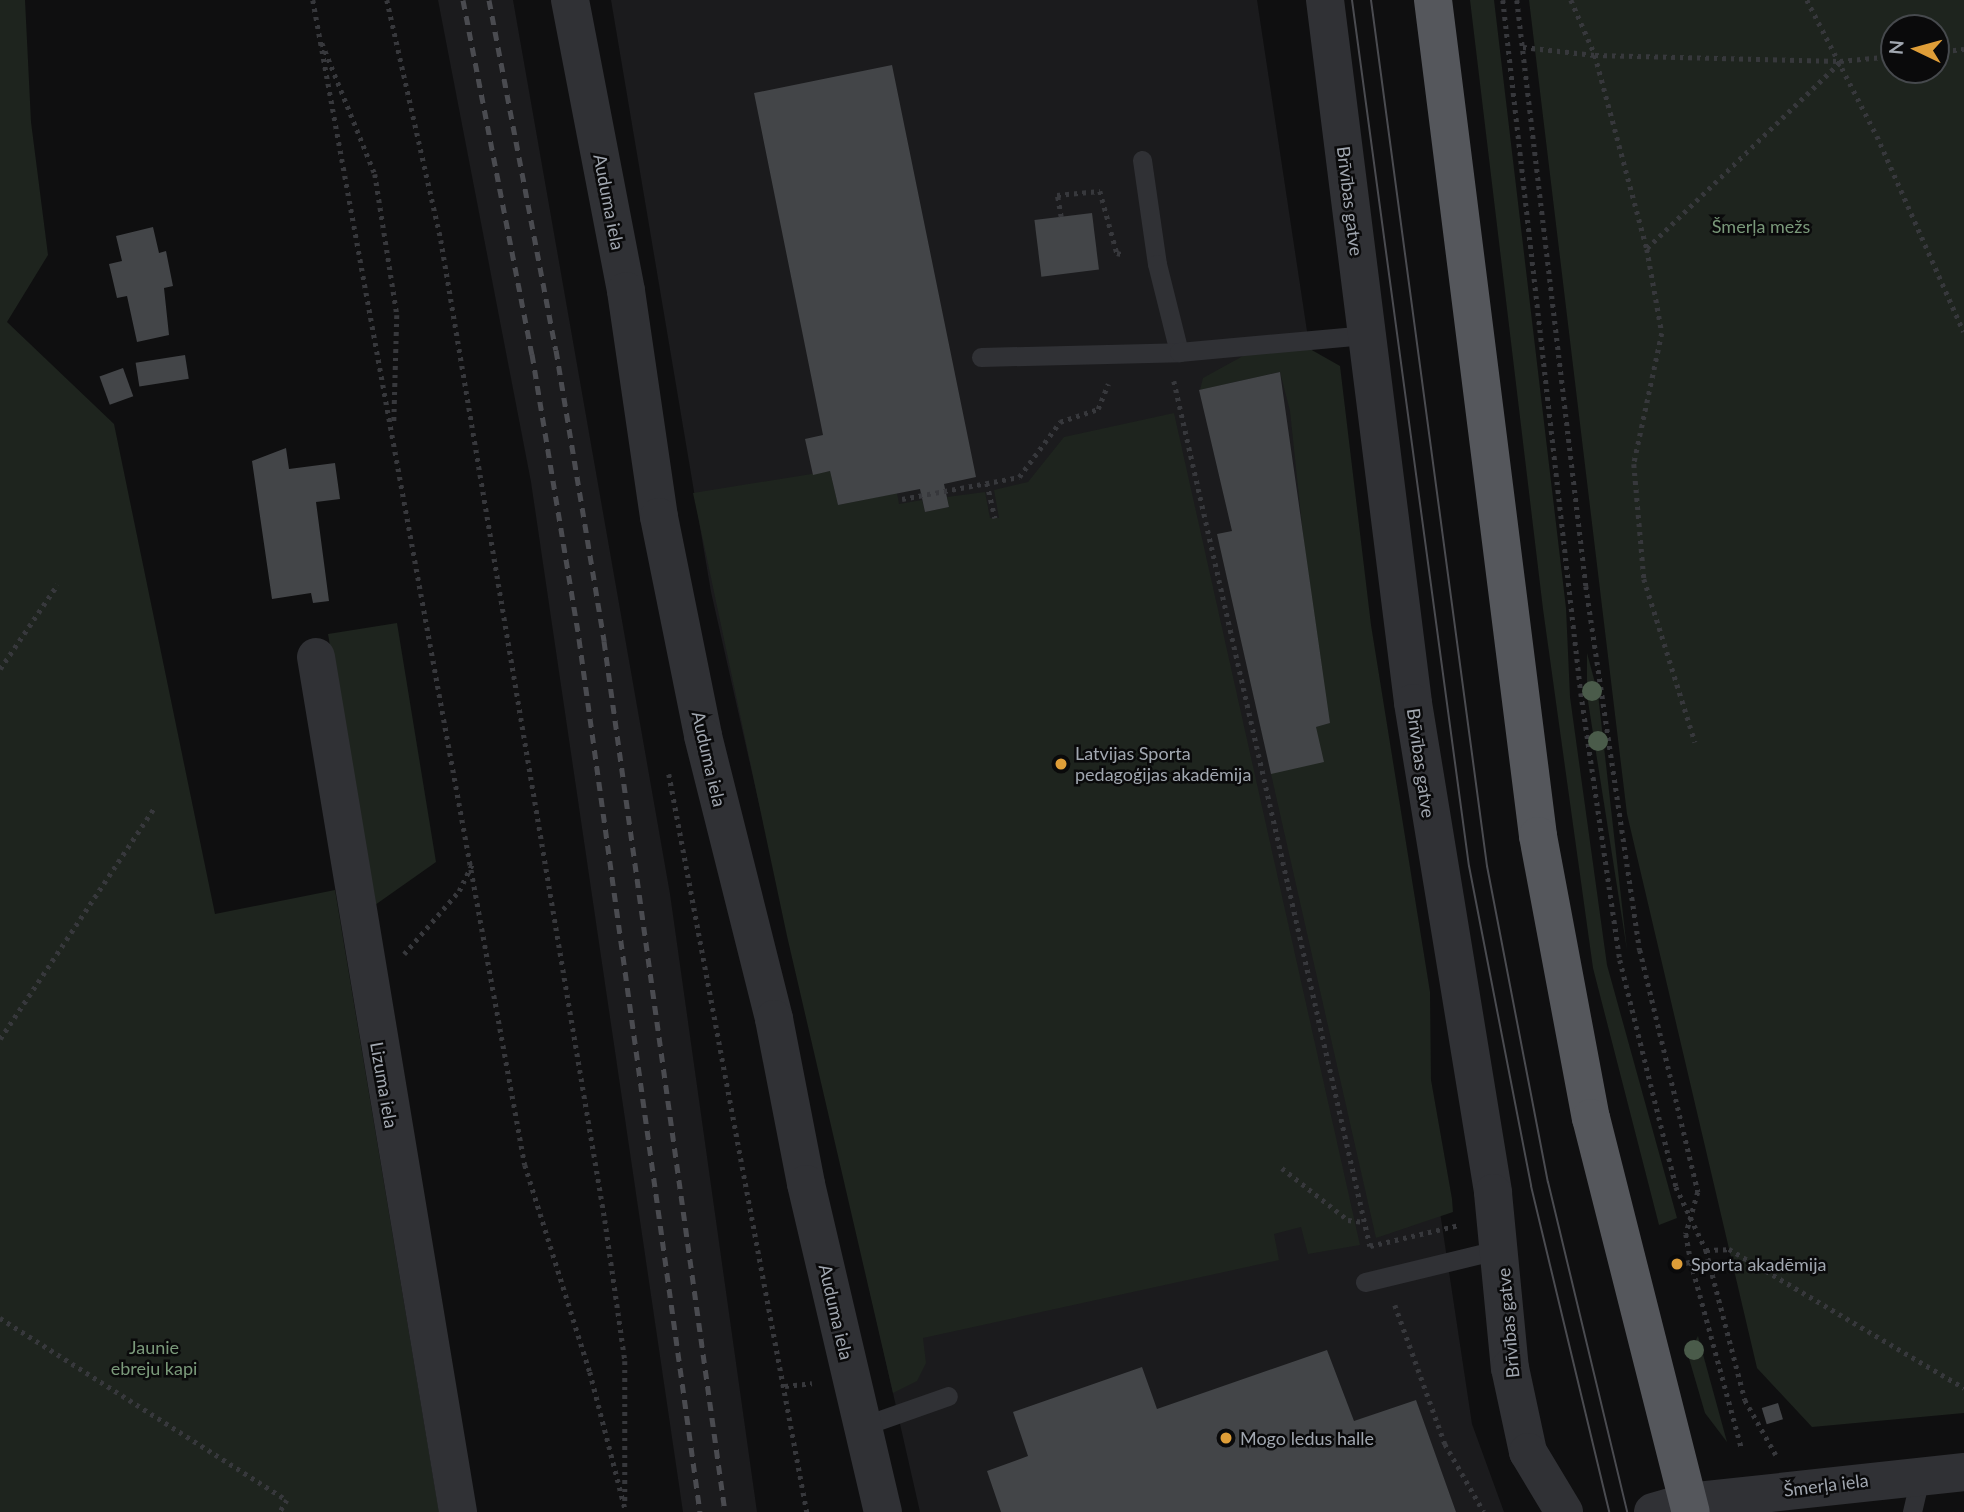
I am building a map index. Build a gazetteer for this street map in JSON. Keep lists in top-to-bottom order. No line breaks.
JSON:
{"streets":{"street":["Brīvības gatve","Auduma iela","Lizuma iela","Šmerļa iela"]},"parks":["Šmerļa mežs","Jaunie ebreju kapi"],"places":["Latvijas Sporta pedagoģijas akadēmija","Sporta akadēmija","Mogo ledus halle"],"north":"left"}
